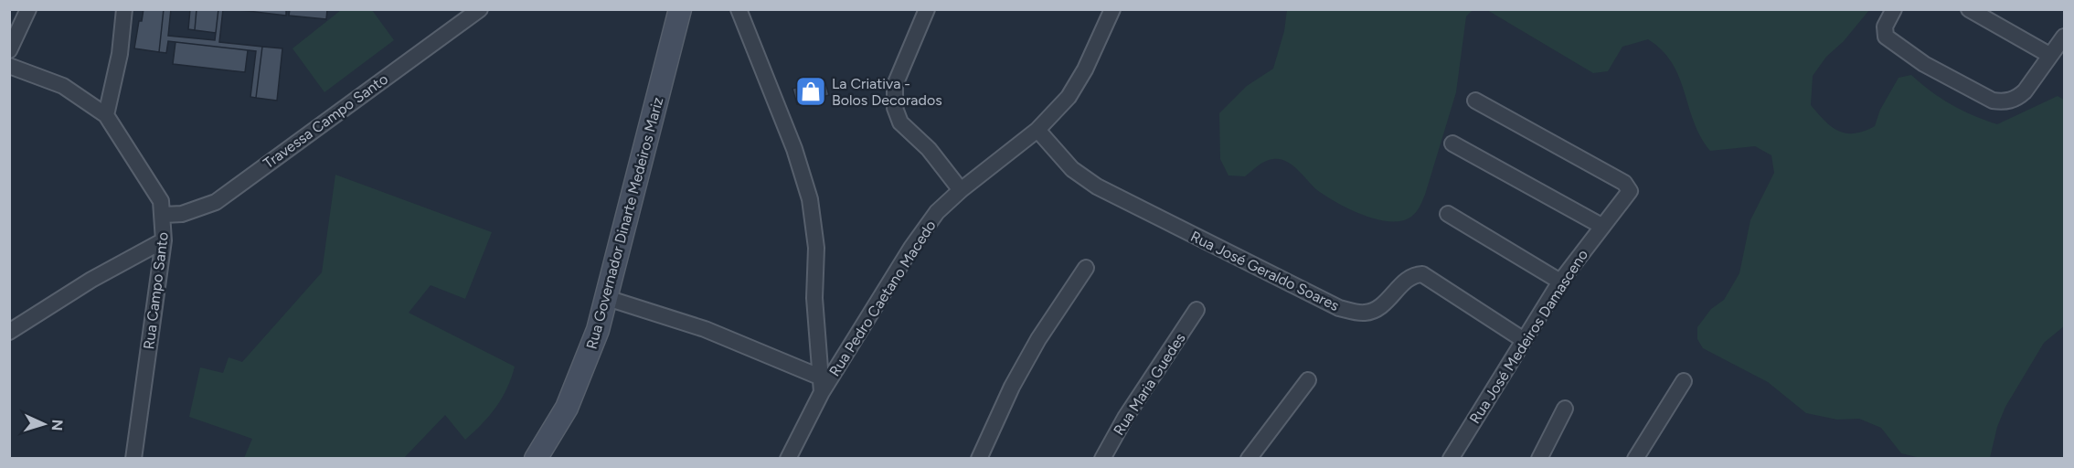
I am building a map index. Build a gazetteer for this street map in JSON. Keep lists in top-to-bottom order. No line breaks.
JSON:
{"streets":{"main road":["Rua Governador Dinarte Medeiros Mariz"],"street":["Travessa Campo Santo","Rua José Geraldo Soares","Rua Campo Santo","Rua Pedro Caetano Macedo","Rua José Medeiros Damasceno","Rua Maria Guedes"]},"crossings":[["Travessa Campo Santo","Rua Campo Santo"],["Rua José Geraldo Soares","Rua Pedro Caetano Macedo"],["Rua José Geraldo Soares","Rua José Medeiros Damasceno"]],"places":{"shop":["La Criativa - Bolos Decorados"]},"north":"right"}
